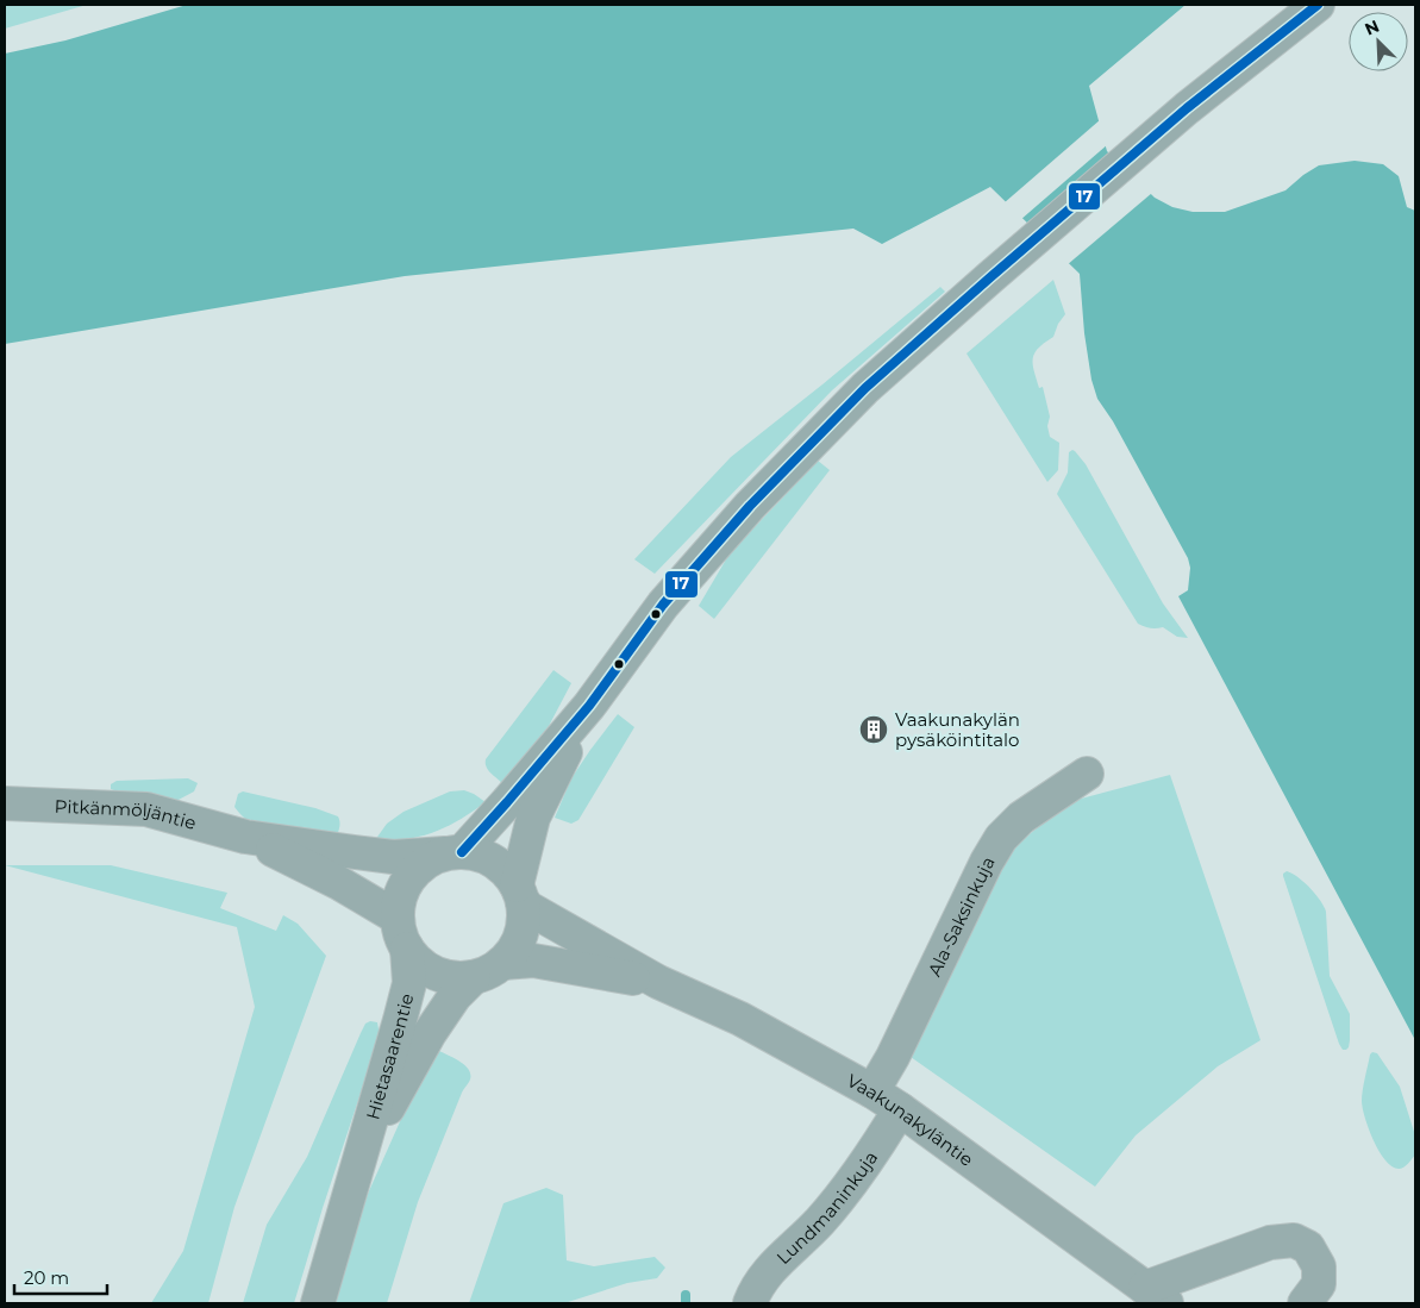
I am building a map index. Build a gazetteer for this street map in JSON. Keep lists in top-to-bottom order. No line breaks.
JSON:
{"streets":{"street":["Pitkänmöljäntie","Ala-Saksinkuja","Hietasaarentie","Vaakunakyläntie","Lundmaninkuja"]},"crossings":[["Pitkänmöljäntie","Hietasaarentie"],["Pitkänmöljäntie","Vaakunakyläntie"],["Ala-Saksinkuja","Vaakunakyläntie"],["Hietasaarentie","Vaakunakyläntie"],["Vaakunakyläntie","Lundmaninkuja"]],"places":{"building":["Vaakunakylän pysäköintitalo"]},"lines":["transit line 17"],"scale_bar":"20 m","north":"top left"}
